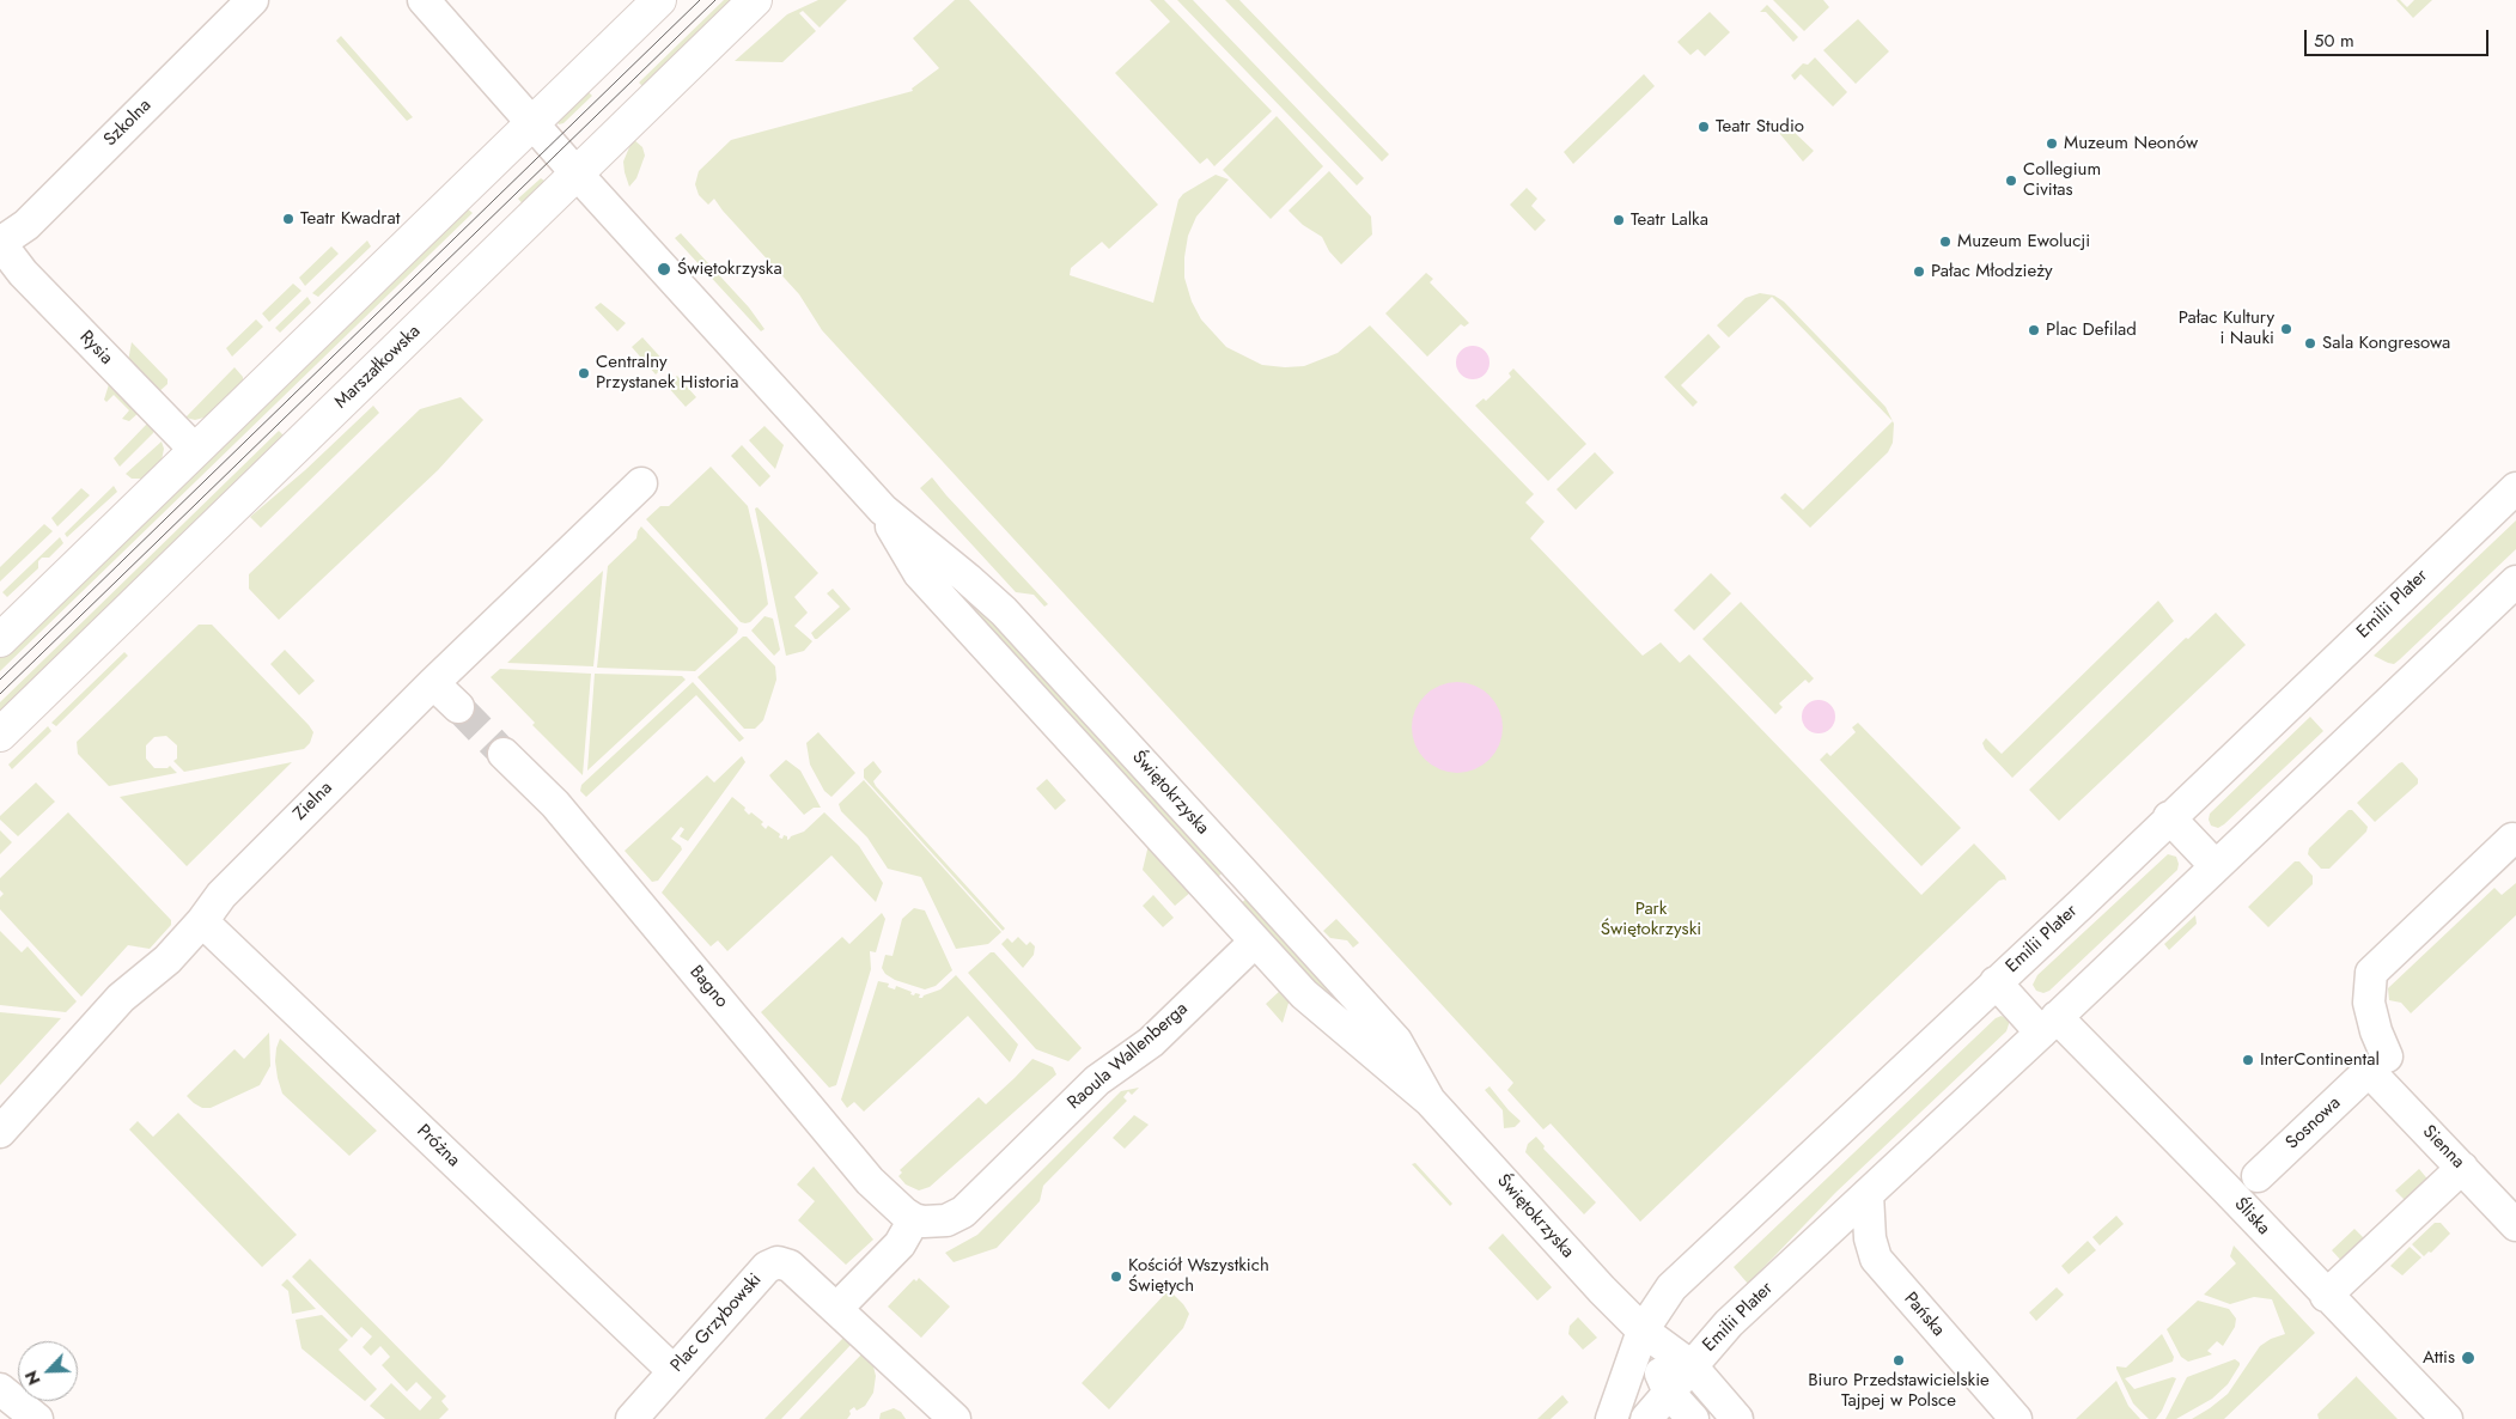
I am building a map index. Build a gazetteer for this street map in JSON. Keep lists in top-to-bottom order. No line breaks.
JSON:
{"streets":{"main road":["Marszałkowska"],"street":["Szkolna","Rysia","Emilii Plater","Świętokrzyska","Zielna","Bagno","Raoula Wallenberga","Sosnowa","Próżna","Sienna","Śliska","Pańska","Plac Grzybowski"]},"crossings":[["Szkolna","Rysia"],["Marszałkowska","Świętokrzyska"],["Emilii Plater","Świętokrzyska"],["Emilii Plater","Śliska"],["Emilii Plater","Pańska"],["Świętokrzyska","Raoula Wallenberga"],["Zielna","Próżna"],["Bagno","Raoula Wallenberga"],["Sosnowa","Sienna"],["Próżna","Plac Grzybowski"]],"parks":["Park Świętokrzyski"],"places":["Teatr Studio","Muzeum Neonów","Collegium Civitas","Teatr Kwadrat","Teatr Lalka","Muzeum Ewolucji","Świętokrzyska","Pałac Młodzieży","Pałac Kultury i Nauki","Plac Defilad","Sala Kongresowa","Centralny Przystanek Historia","InterContinental","Kościół Wszystkich Świętych","Attis","Biuro Przedstawicielskie Tajpej w Polsce"],"scale_bar":"50 m","north":"bottom left"}
